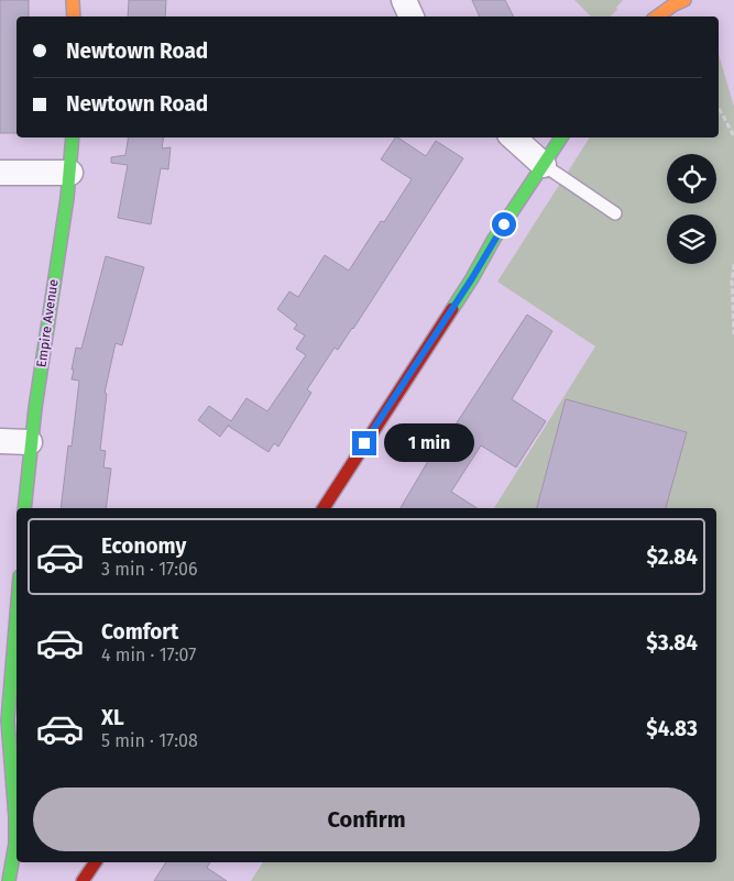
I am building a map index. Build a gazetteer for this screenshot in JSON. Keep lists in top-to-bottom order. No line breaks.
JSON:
{"streets":{"street":["Empire Avenue"]},"page":{"banner":["Newtown Road","Newtown Road"],"bubble":"1 min","list":[{"name":"Economy","note":"3 min · 17:06","value":"$2.84"},{"name":"Comfort","note":"4 min · 17:07","value":"$3.84"},{"name":"XL","note":"5 min · 17:08","value":"$4.83"}],"buttons":"Confirm"}}
